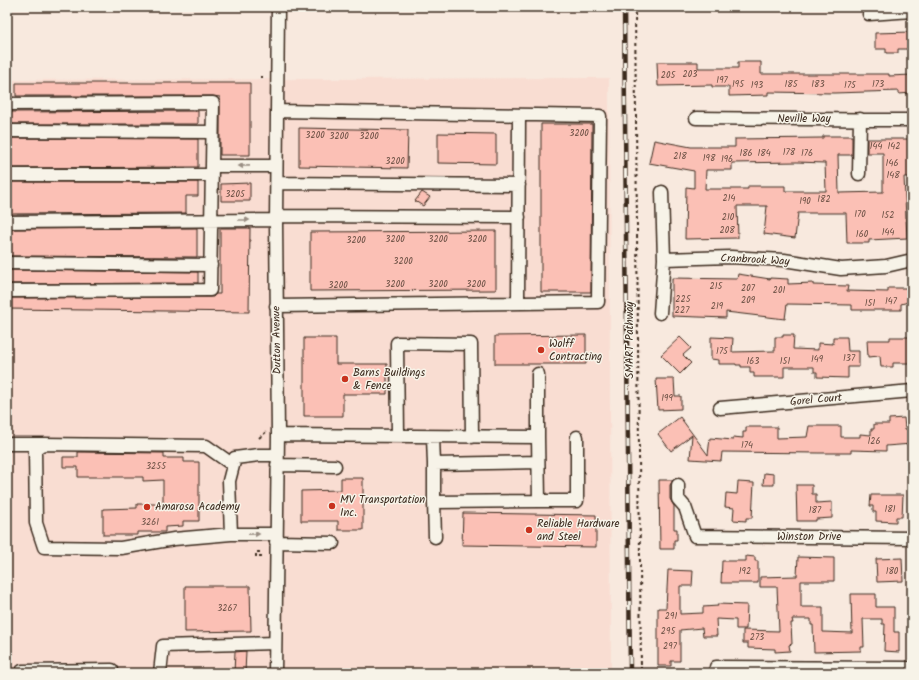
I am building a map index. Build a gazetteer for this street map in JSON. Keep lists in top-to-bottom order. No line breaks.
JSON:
{"streets":{"street":["Neville Way","Cranbrook Way","Dutton Avenue","Gorel Court","Winston Drive"],"path":["SMART Pathway"]},"places":["Wolff Contracting","Barns Buildings & Fence","MV Transportation Inc.","Amarosa Academy","Reliable Hardware and Steel"],"house_numbers":["203","205","197","195","185","183","173","193","175","3200","3200","3200","3200","144","142","178","186","184","176","218","198","196","3200","146","148","3205","214","182","190","170","152","210","208","144","160","3200","3200","3200","3200","3200","3200","3200","3200","3200","215","207","201","225","209","147","151","219","227","175","137","149","163","151","199","126","174","3255","181","187","3261","192","180","3267","291","295","273","297"]}
